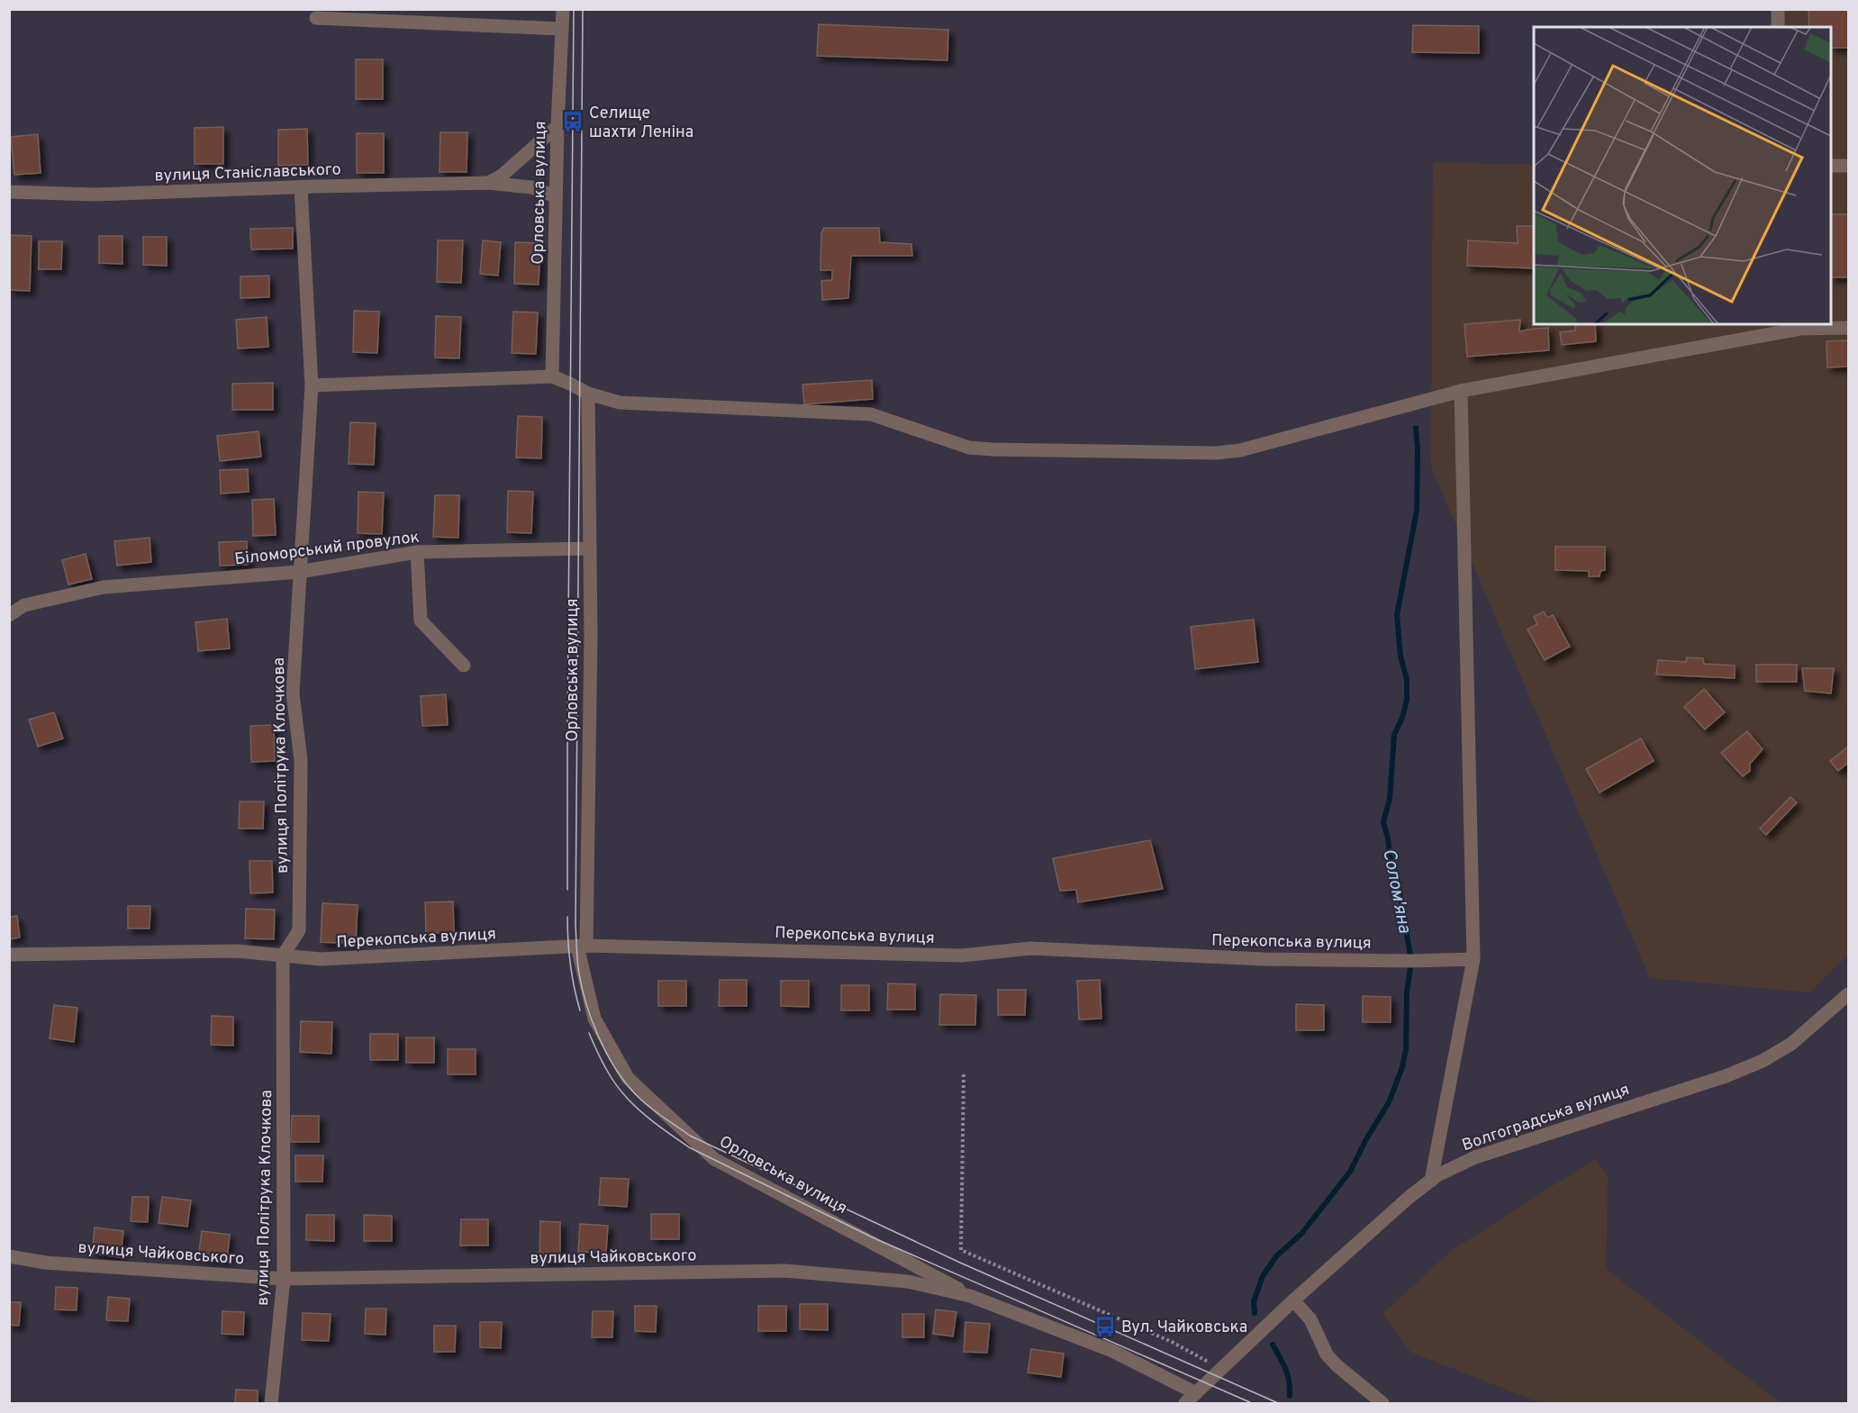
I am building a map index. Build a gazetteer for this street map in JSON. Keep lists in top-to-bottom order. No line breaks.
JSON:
{"streets":{"street":["вулиця Станіславського","Орловська вулиця","Біломорський провулок","вулиця Політрука Клочкова","Перекопська вулиця","Волгоградська вулиця","вулиця Чайковського"]},"crossings":[["вулиця Станіславського","Орловська вулиця"],["вулиця Станіславського","вулиця Політрука Клочкова"],["Орловська вулиця","Біломорський провулок"],["Орловська вулиця","Перекопська вулиця"],["Орловська вулиця","вулиця Чайковського"],["Біломорський провулок","вулиця Політрука Клочкова"],["вулиця Політрука Клочкова","Перекопська вулиця"],["вулиця Політрука Клочкова","вулиця Чайковського"],["Волгоградська вулиця","вулиця Чайковського"]],"water":["Солом'яна"],"places":{"bus stop":["Селище шахти Леніна","Вул. Чайковська"]}}
